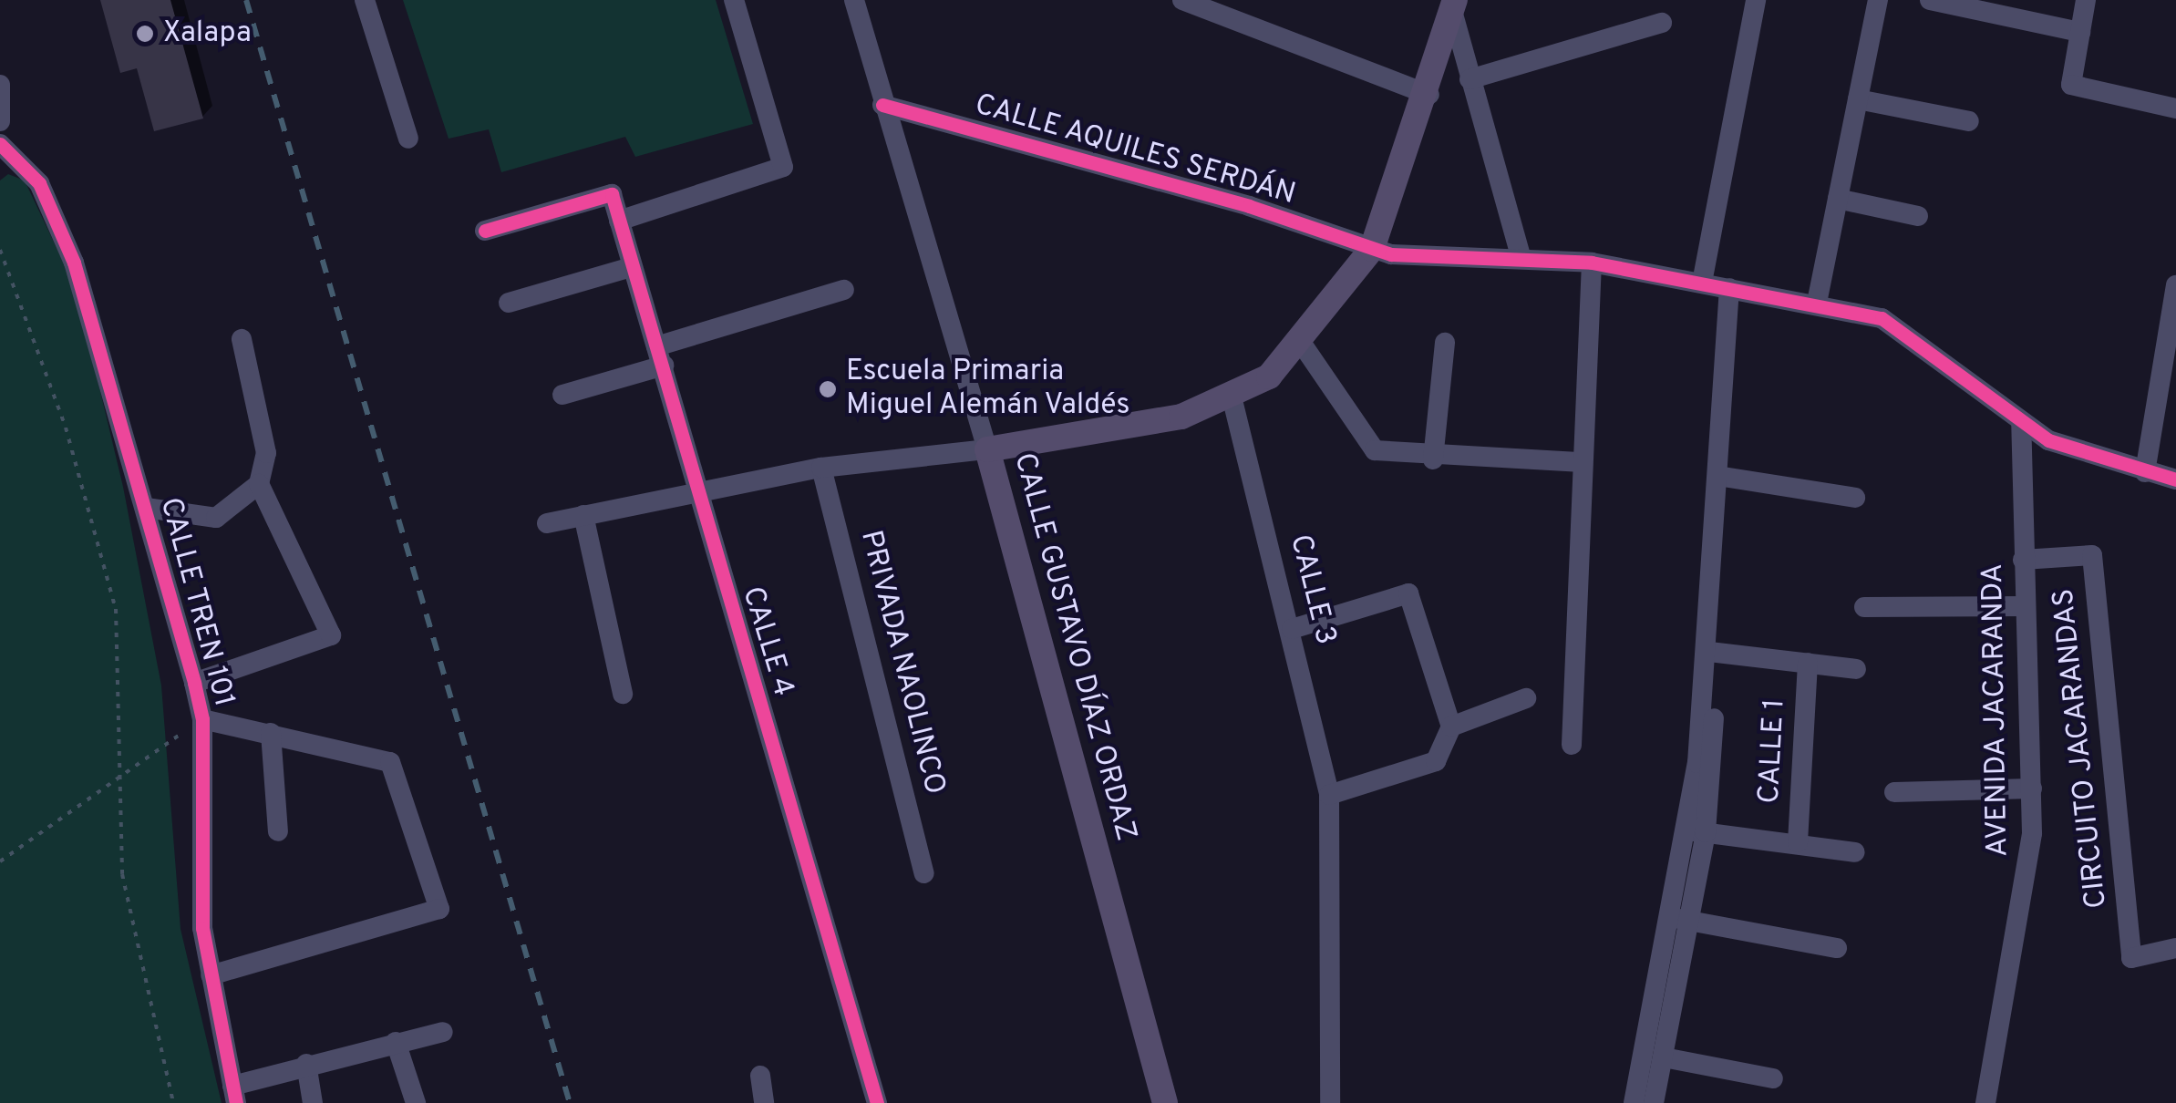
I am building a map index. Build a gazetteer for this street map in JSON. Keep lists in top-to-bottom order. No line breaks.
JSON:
{"streets":{"main road":["CALLE GUSTAVO DÍAZ ORDAZ"],"street":["CALLE AQUILES SERDÁN","CALLE 3","CALLE TREN 101","CALLE 4","PRIVADA NAOLINCO","AVENIDA JACARANDA","CIRCUITO JACARANDAS","CALLE 1"]},"crossings":[["CALLE AQUILES SERDÁN","CALLE GUSTAVO DÍAZ ORDAZ"],["CALLE AQUILES SERDÁN","AVENIDA JACARANDA"],["AVENIDA JACARANDA","CIRCUITO JACARANDAS"]],"places":["Xalapa","Escuela Primaria Miguel Alemán Valdés"]}
